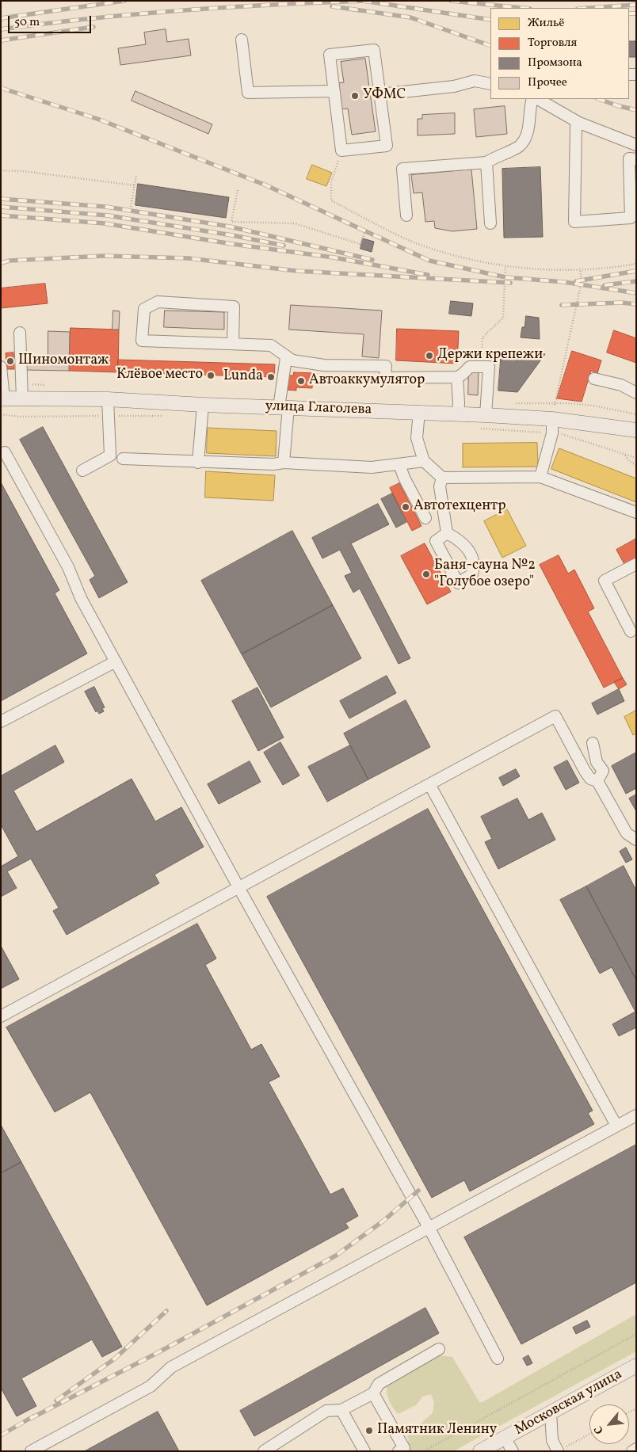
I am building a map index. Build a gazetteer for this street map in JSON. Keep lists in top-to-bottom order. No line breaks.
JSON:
{"streets":{"main road":["улица Глаголева","Московская улица"]},"places":["УФМС","Держи крепежи","Шиномонтаж","Клёвое место","Lunda","Автоаккумулятор","Автотехцентр","Баня-сауна №2 \"Голубое озеро\"","Памятник Ленину"],"legend":["Жильё","Торговля","Промзона","Прочее"],"scale_bar":"50 m","north":"bottom left"}
